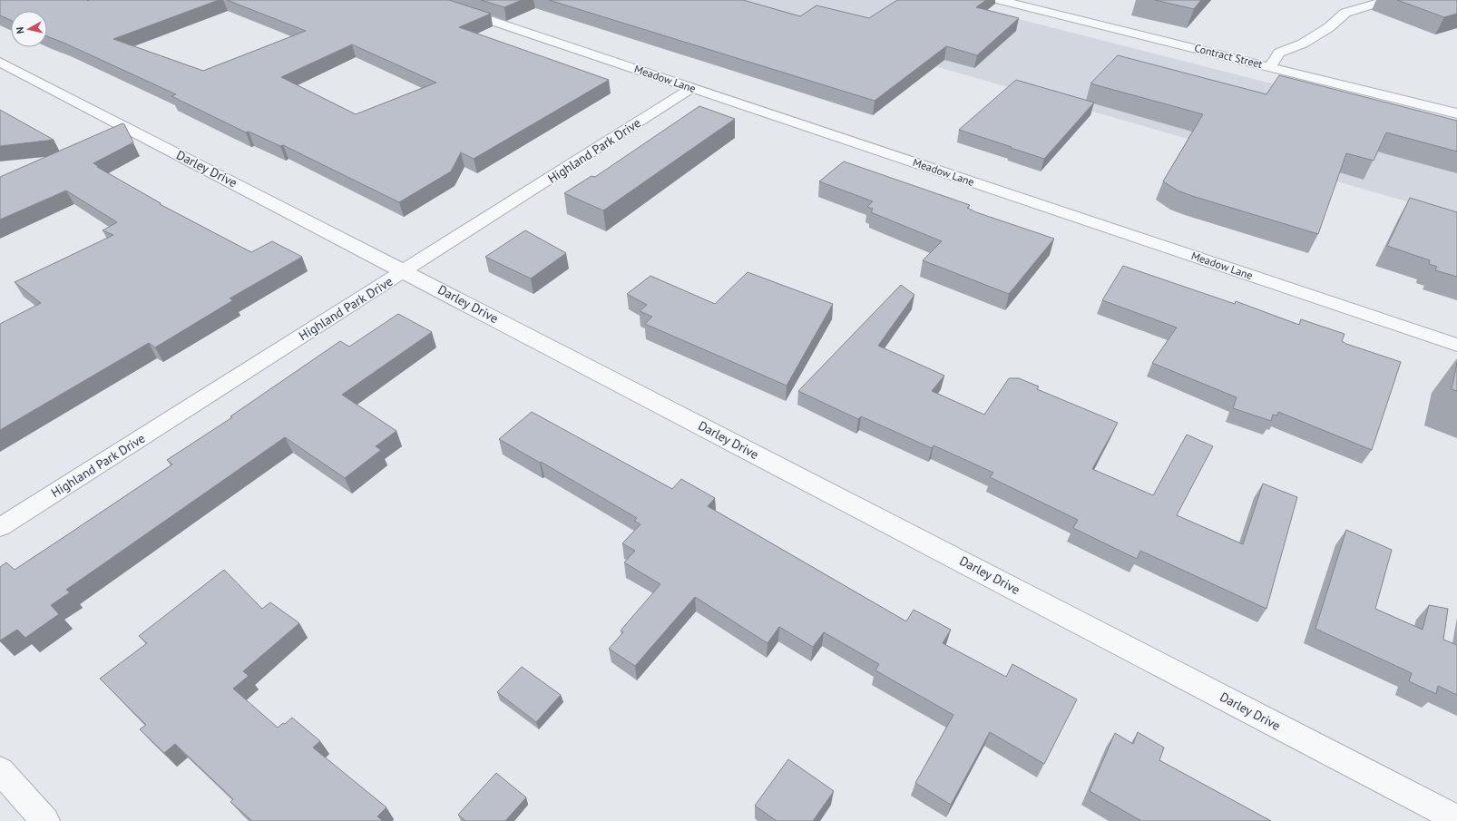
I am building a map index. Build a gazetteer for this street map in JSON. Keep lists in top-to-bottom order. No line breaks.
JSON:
{"streets":{"street":["Contract Street","Meadow Lane","Highland Park Drive","Darley Drive"]},"crossings":[["Meadow Lane","Highland Park Drive"],["Highland Park Drive","Darley Drive"]],"north":"left"}
